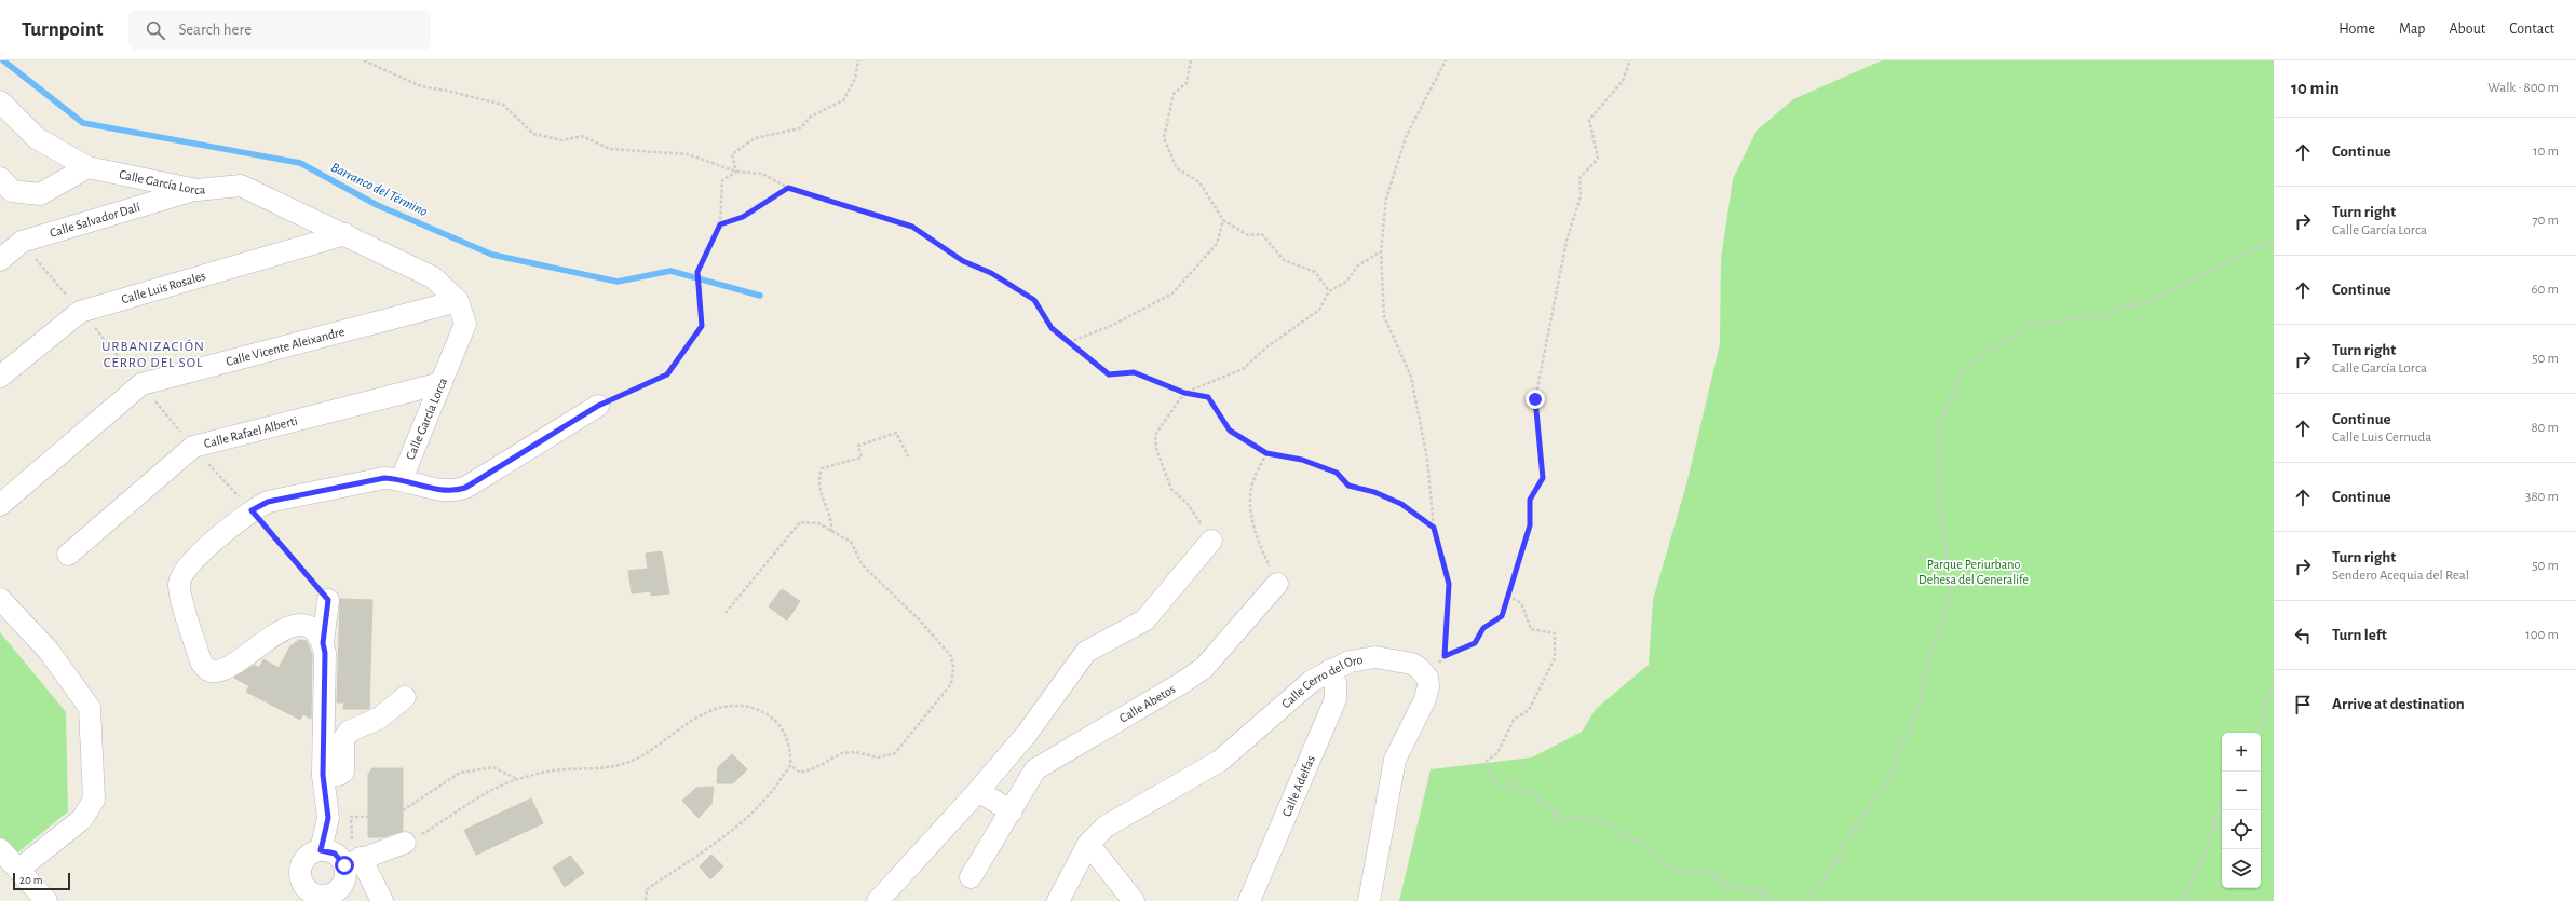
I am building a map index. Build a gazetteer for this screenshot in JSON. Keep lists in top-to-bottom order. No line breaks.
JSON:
{"streets":{"street":["Calle García Lorca","Calle Salvador Dalí","Calle Luis Rosales","Calle Vicente Aleixandre","Calle Rafael Alberti","Calle Cerro del Oro","Calle Abetos","Calle Adelfas"]},"crossings":[["Calle García Lorca","Calle Salvador Dalí"],["Calle García Lorca","Calle Luis Rosales"],["Calle García Lorca","Calle Vicente Aleixandre"],["Calle García Lorca","Calle Rafael Alberti"],["Calle Cerro del Oro","Calle Adelfas"]],"districts":["URBANIZACIÓN CERRO DEL SOL"],"water":["Barranco del Término"],"parks":["Parque Periurbano Dehesa del Generalife"],"scale_bar":"20 m","page":{"header":"Turnpoint","search":"Search here","nav":["Home","Map","About","Contact"],"heading":["10 min","Walk · 800 m"],"list":[["Continue","10 m"],["Turn right","Calle García Lorca","70 m"],["Continue","60 m"],["Turn right","Calle García Lorca","50 m"],["Continue","Calle Luis Cernuda","80 m"],["Continue","380 m"],["Turn right","Sendero Acequia del Real","50 m"],["Turn left","100 m"],"Arrive at destination"],"map_buttons":["+","−"],"scale":"20 m"}}
